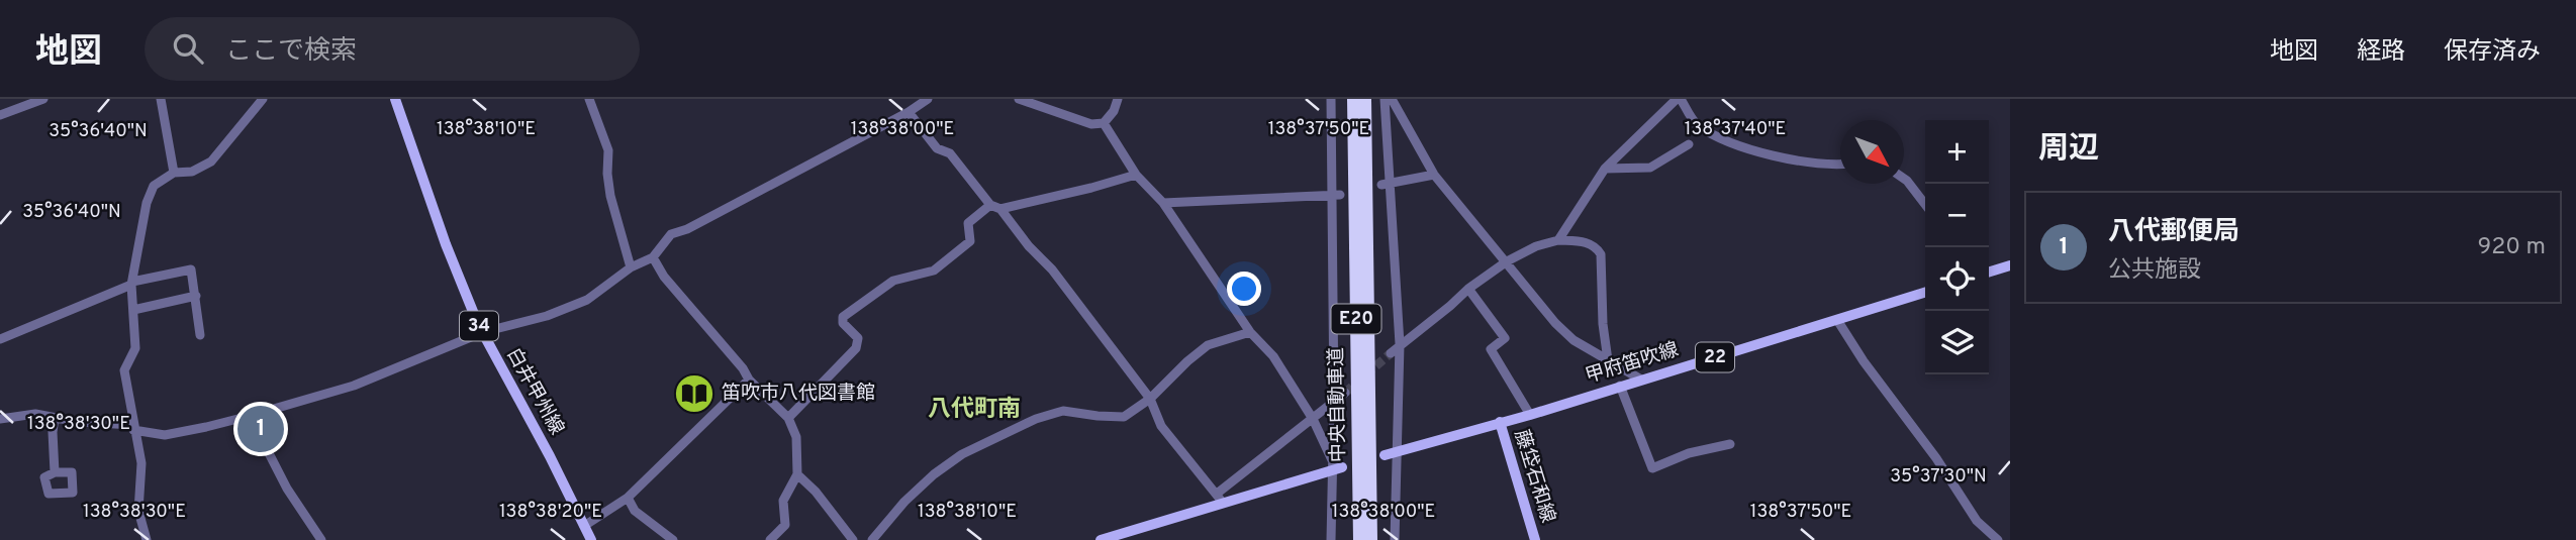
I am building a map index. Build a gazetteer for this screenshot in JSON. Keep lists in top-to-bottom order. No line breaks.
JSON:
{"streets":{"highway":["E20","中央自動車道"],"main road":["34","22","甲府笛吹線","白井甲州線","藤垈石和線"]},"crossings":[["甲府笛吹線","藤垈石和線"]],"districts":["八代町南"],"places":{"library":["笛吹市八代図書館"]},"north":"bottom right","page":{"header":"地図","search":"ここで検索","nav":["地図","経路","保存済み"],"heading":"周辺","map_buttons":["+","−"],"list":[{"mark":"1","name":"八代郵便局","note":"公共施設","value":"920 m"}],"pins":"1"},"coordinates":["138°37'40\"E","138°38'10\"E","138°38'00\"E","138°37'50\"E","35°36'40\"N","138°38'30\"E","35°37'30\"N","138°38'20\"E"]}
